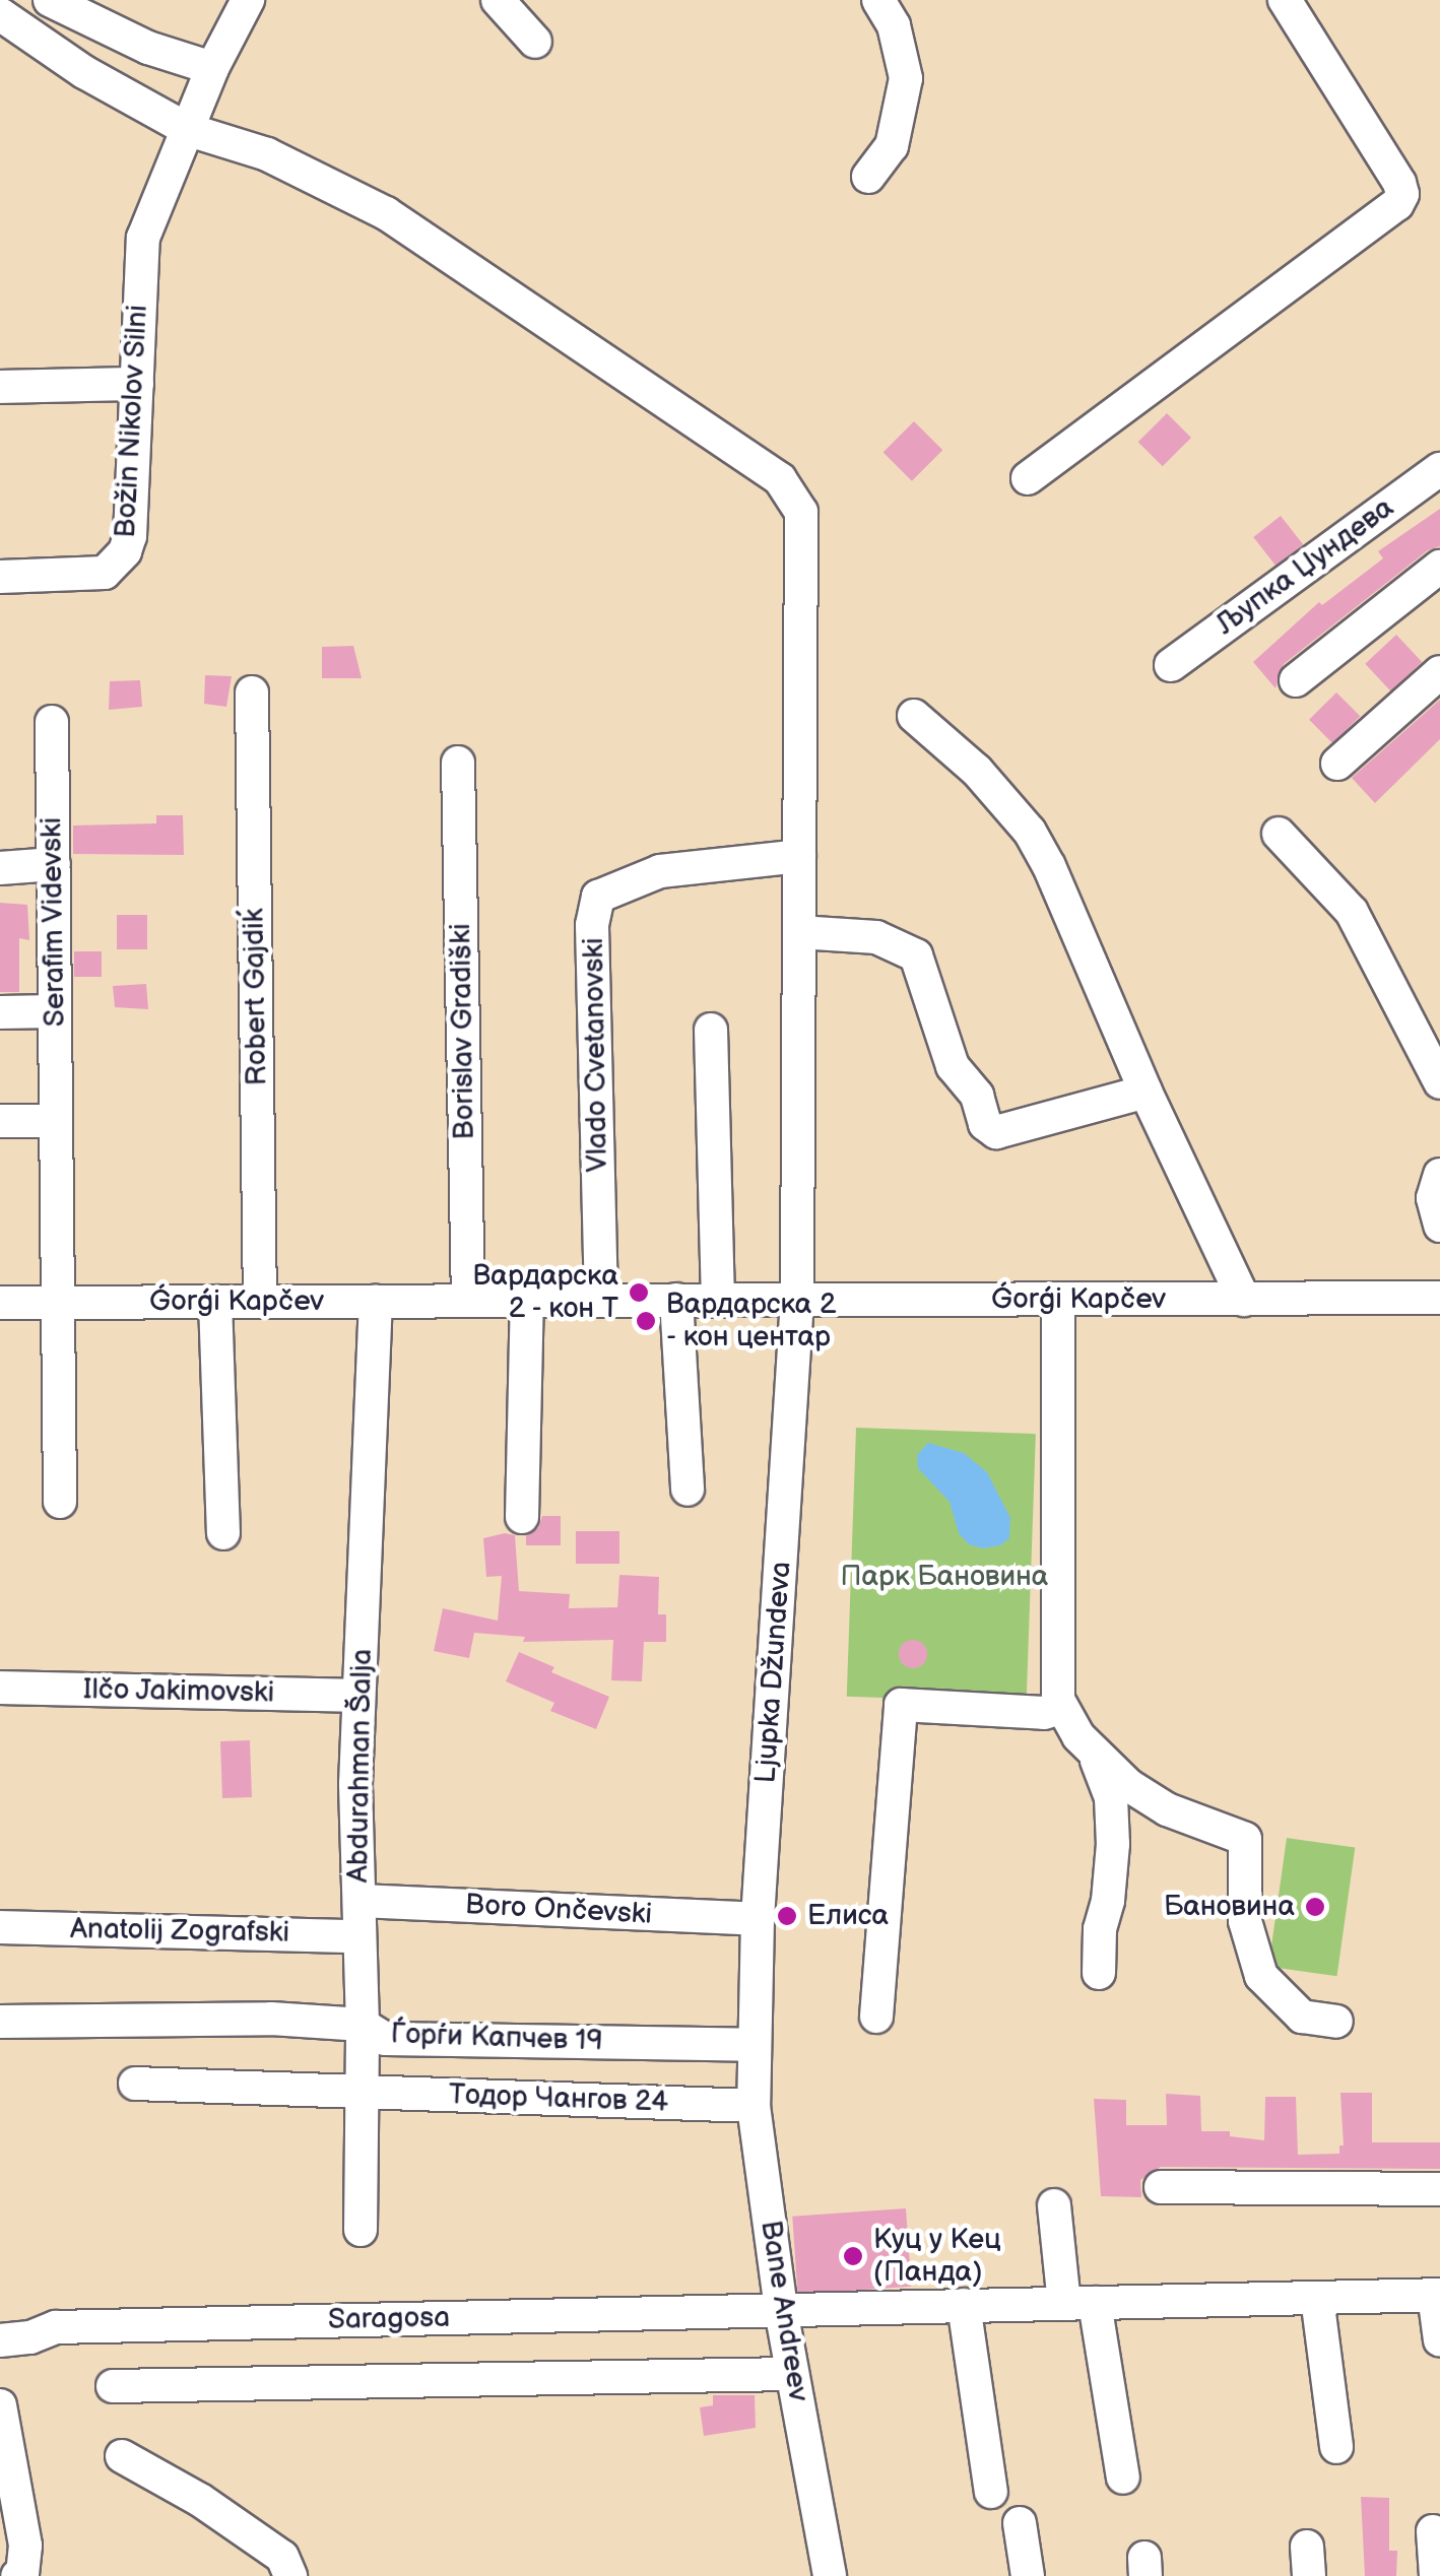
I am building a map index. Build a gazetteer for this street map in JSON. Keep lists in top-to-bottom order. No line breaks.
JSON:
{"streets":{"street":["Božin Nikolov Silni","Љупка Џундева","Serafim Videvski","Robert Gajdiḱ","Borislav Gradiški","Vlado Cvetanovski","Ǵorǵi Kapčev","Ljupka Džundeva","Ilčo Jakimovski","Abdurahman Šalja","Boro Ončevski","Anatolij Zografski","Ѓорѓи Капчев 19","Тодор Чангов 24","Bane Andreev","Saragosa"]},"crossings":[["Serafim Videvski","Ǵorǵi Kapčev"],["Robert Gajdiḱ","Ǵorǵi Kapčev"],["Borislav Gradiški","Ǵorǵi Kapčev"],["Vlado Cvetanovski","Ǵorǵi Kapčev"],["Ǵorǵi Kapčev","Ljupka Džundeva"],["Ǵorǵi Kapčev","Abdurahman Šalja"],["Ljupka Džundeva","Boro Ončevski"],["Ljupka Džundeva","Ѓорѓи Капчев 19"],["Ljupka Džundeva","Bane Andreev"],["Ilčo Jakimovski","Abdurahman Šalja"],["Abdurahman Šalja","Boro Ončevski"],["Abdurahman Šalja","Anatolij Zografski"],["Abdurahman Šalja","Ѓорѓи Капчев 19"],["Abdurahman Šalja","Тодор Чангов 24"],["Ѓорѓи Капчев 19","Bane Andreev"],["Тодор Чангов 24","Bane Andreev"],["Bane Andreev","Saragosa"]],"parks":["Парк Бановина"],"places":["Вардарска 2 - кон Т","Вардарска 2 - кон центар","Бановина","Елиса","Куц у Кец (Панда)"]}
